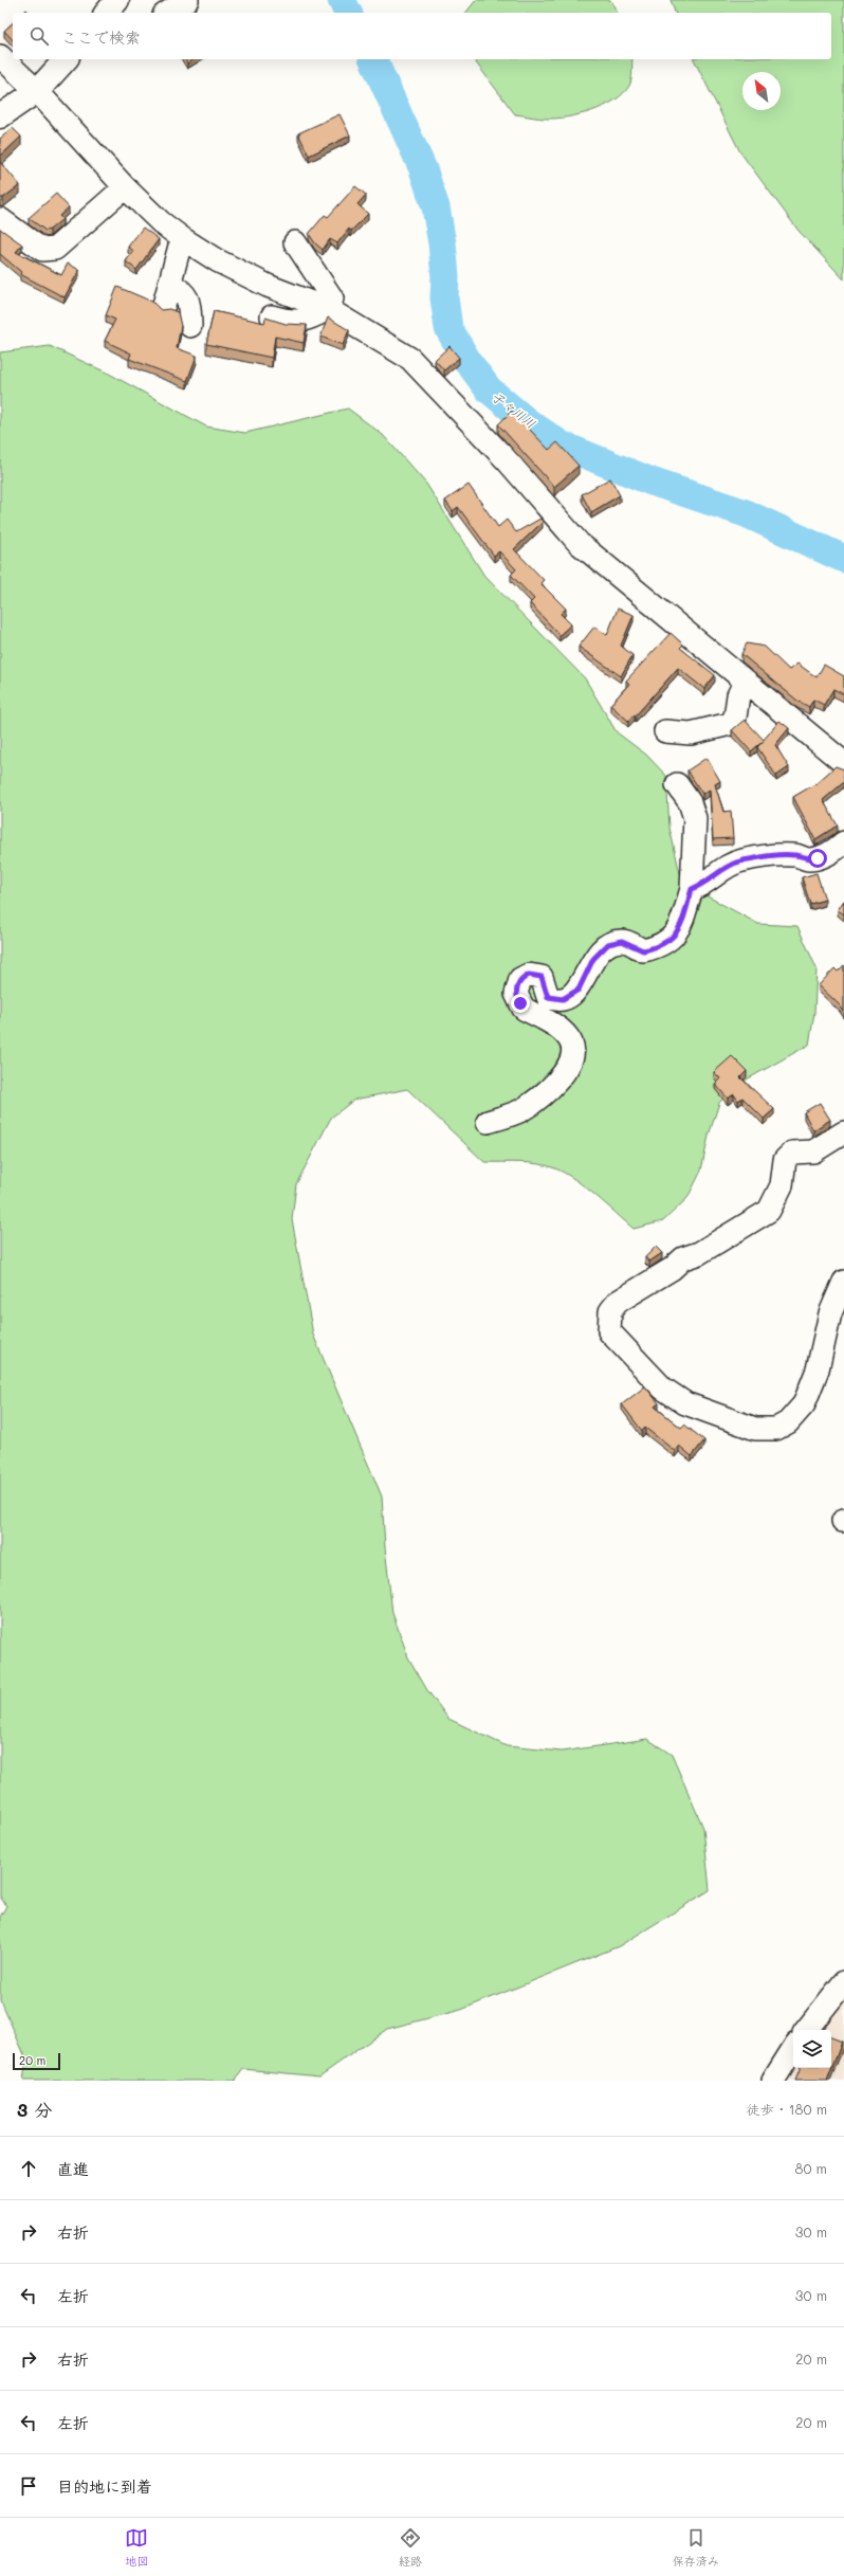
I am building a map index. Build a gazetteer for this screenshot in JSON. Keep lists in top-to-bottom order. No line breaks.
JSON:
{"water":["子々川川"],"scale_bar":"20 m","north":"top left","page":{"search":"ここで検索","scale":"20 m","heading":["3 分","徒歩 · 180 m"],"list":[["直進","80 m"],["右折","30 m"],["左折","30 m"],["右折","20 m"],["左折","20 m"],"目的地に到着"],"nav":["地図","経路","保存済み"]}}
